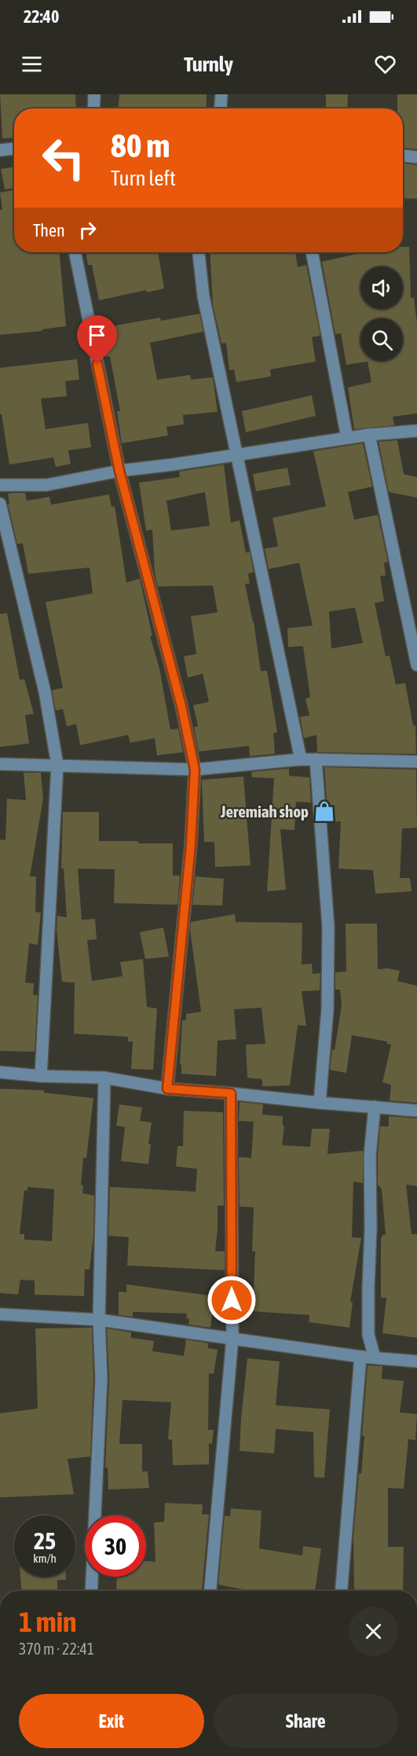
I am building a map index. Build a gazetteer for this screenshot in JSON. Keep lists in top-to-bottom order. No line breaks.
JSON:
{"places":{"shop":["Jeremiah shop"]},"page":{"status":"22:40","header":"Turnly","turn":["80 m","Turn left"],"then":"Then","speed":"25 km/h","limit":"30","heading":["1 min","370 m · 22:41"],"buttons":["Exit","Share"]}}
